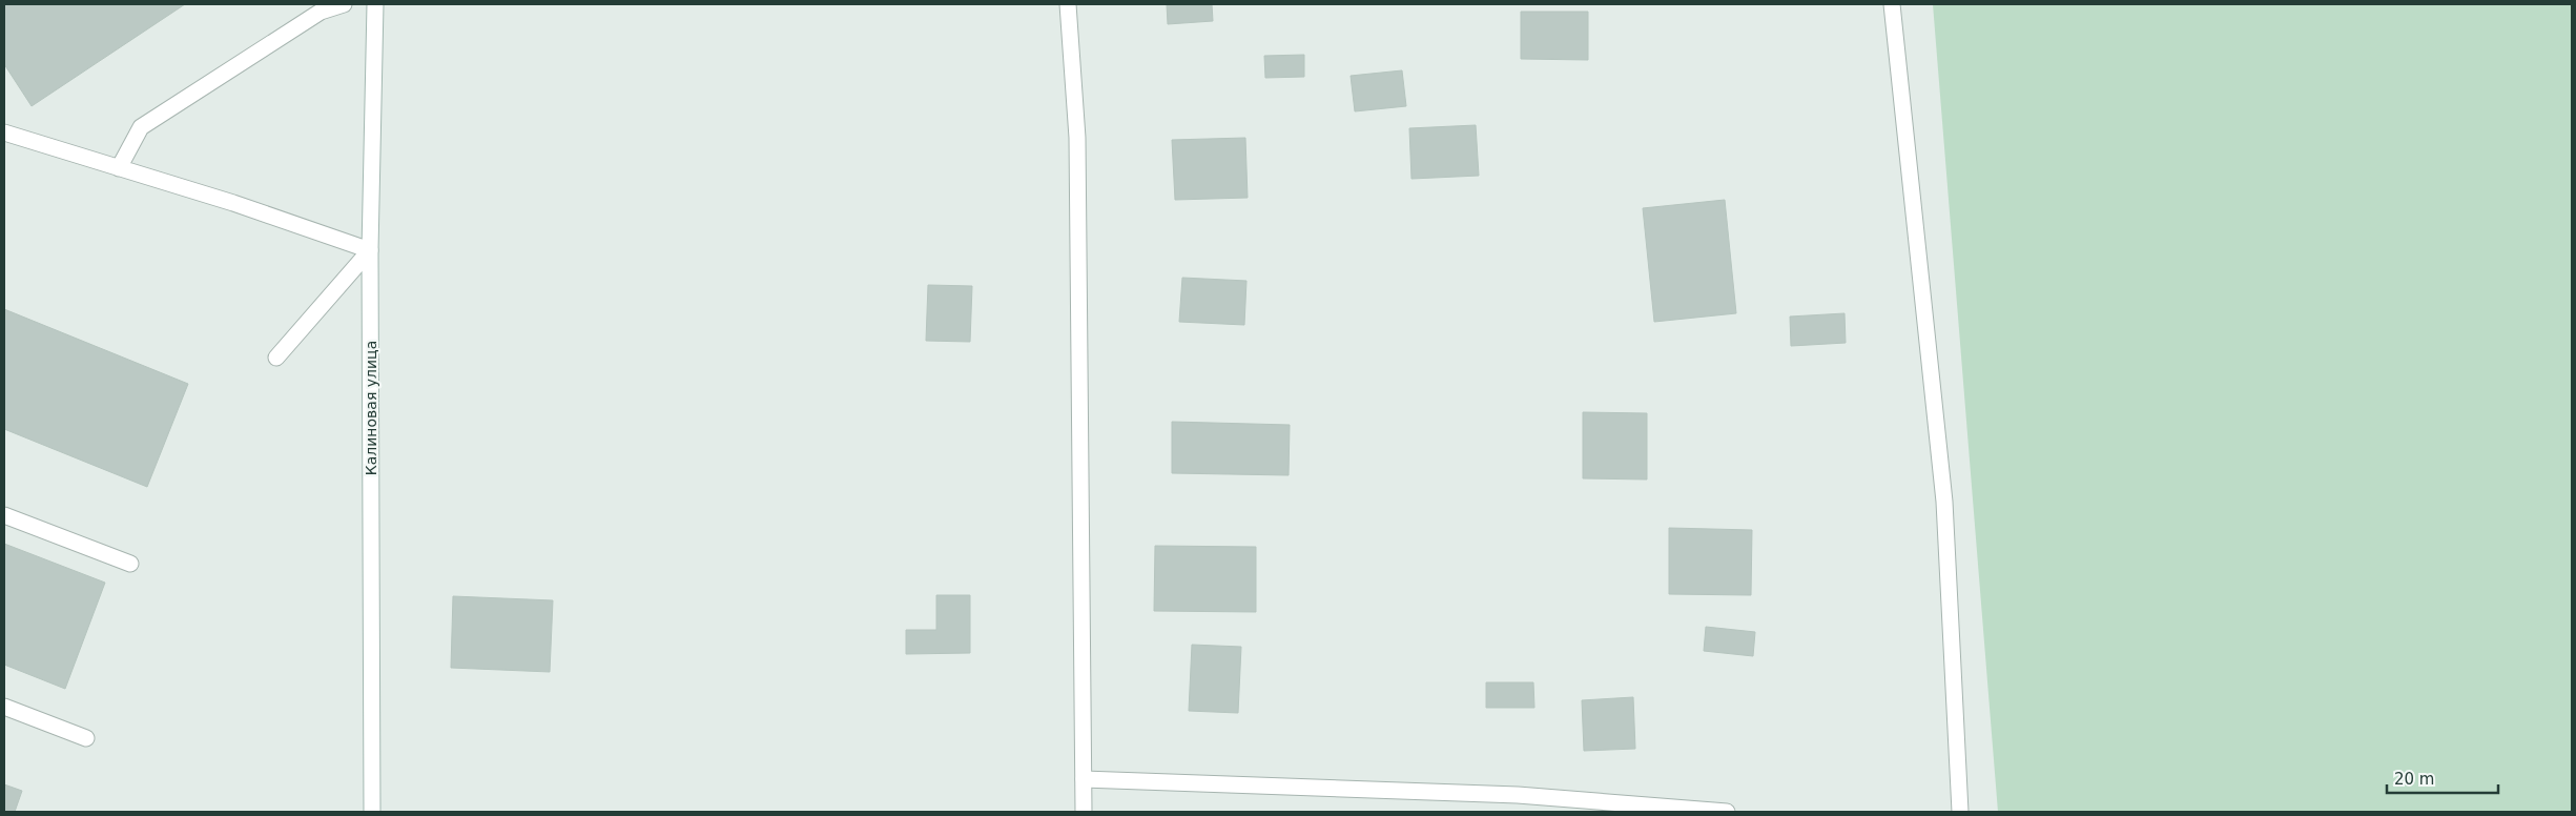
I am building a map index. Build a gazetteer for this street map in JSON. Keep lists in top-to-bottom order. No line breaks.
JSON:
{"streets":{"street":["Калиновая улица"]},"scale_bar":"20 m"}
